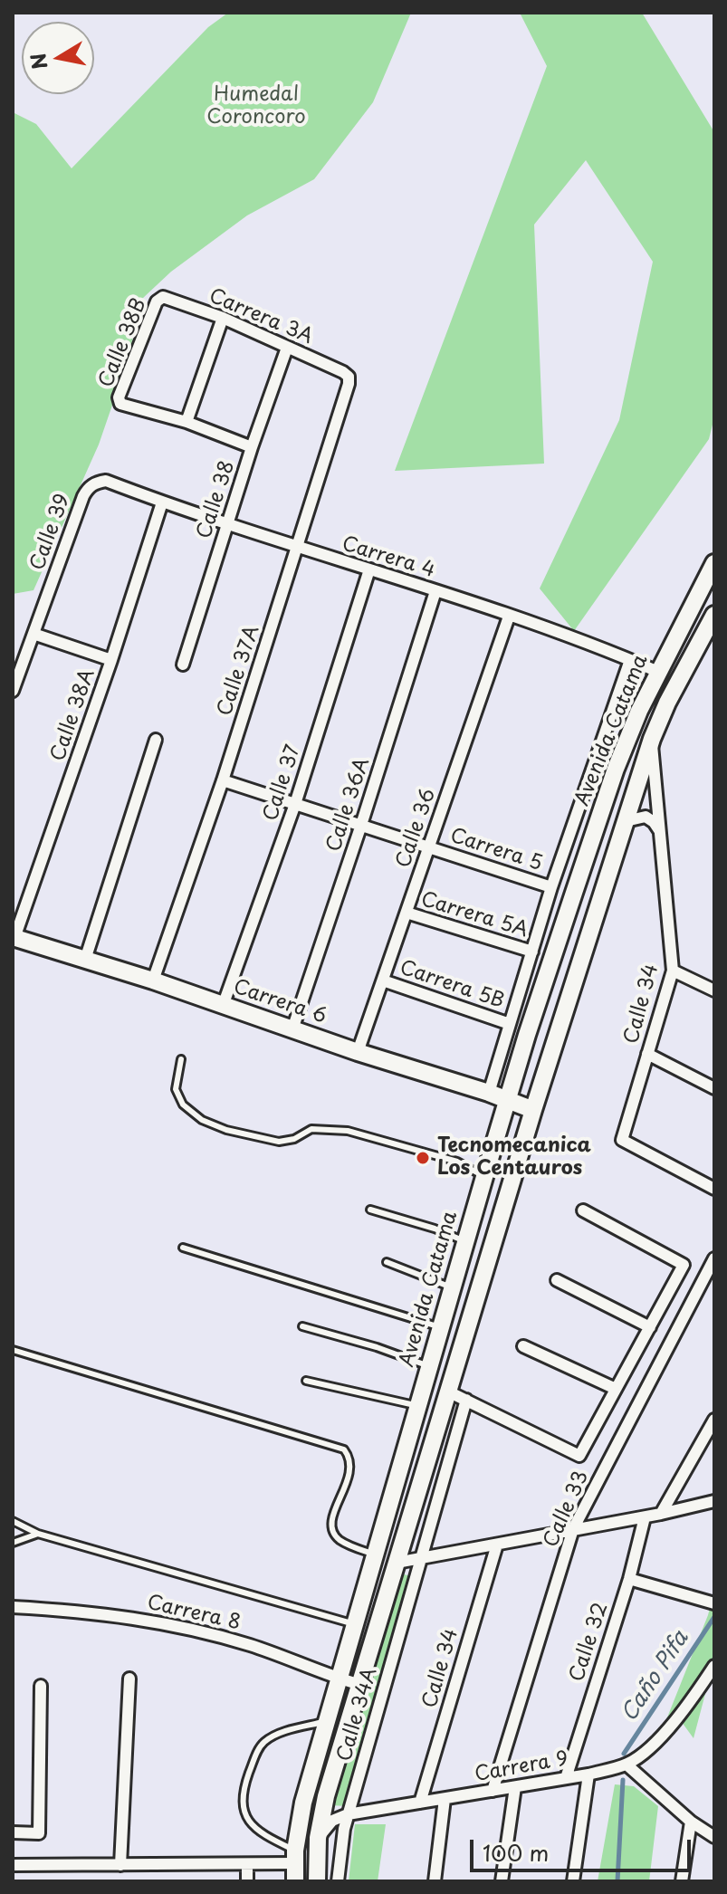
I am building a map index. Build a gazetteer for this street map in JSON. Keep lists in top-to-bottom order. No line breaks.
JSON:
{"streets":{"main road":["Avenida Catama","Carrera 6"],"street":["Carrera 3A","Calle 38B","Calle 38","Calle 39","Carrera 4","Calle 37A","Calle 38A","Calle 37","Calle 36A","Calle 36","Carrera 5","Carrera 5A","Carrera 5B","Calle 34","Calle 33","Carrera 8","Calle 32","Calle 34A","Carrera 9"]},"crossings":[["Carrera 3A","Calle 38B"],["Carrera 3A","Calle 38"],["Carrera 3A","Calle 37A"],["Calle 38","Carrera 4"],["Calle 39","Carrera 4"],["Carrera 4","Calle 37A"],["Carrera 4","Calle 38A"],["Carrera 4","Avenida Catama"],["Carrera 4","Calle 37"],["Carrera 4","Calle 36A"],["Carrera 4","Calle 36"],["Calle 37A","Carrera 5"],["Calle 37A","Carrera 6"],["Calle 38A","Carrera 6"],["Avenida Catama","Carrera 5"],["Avenida Catama","Carrera 5A"],["Avenida Catama","Carrera 5B"],["Avenida Catama","Carrera 6"],["Avenida Catama","Calle 34"],["Avenida Catama","Carrera 8"],["Avenida Catama","Carrera 9"],["Calle 37","Carrera 5"],["Calle 37","Carrera 6"],["Calle 36A","Carrera 5"],["Calle 36A","Carrera 6"],["Calle 36","Carrera 5"],["Calle 36","Carrera 5A"],["Calle 36","Carrera 5B"],["Calle 36","Carrera 6"],["Calle 34","Carrera 9"],["Calle 33","Carrera 9"],["Calle 32","Carrera 9"],["Calle 34A","Carrera 9"]],"water":["Caño Pifa"],"parks":["Humedal Coroncoro"],"places":["Tecnomecanica Los Centauros"],"scale_bar":"100 m","north":"left"}
